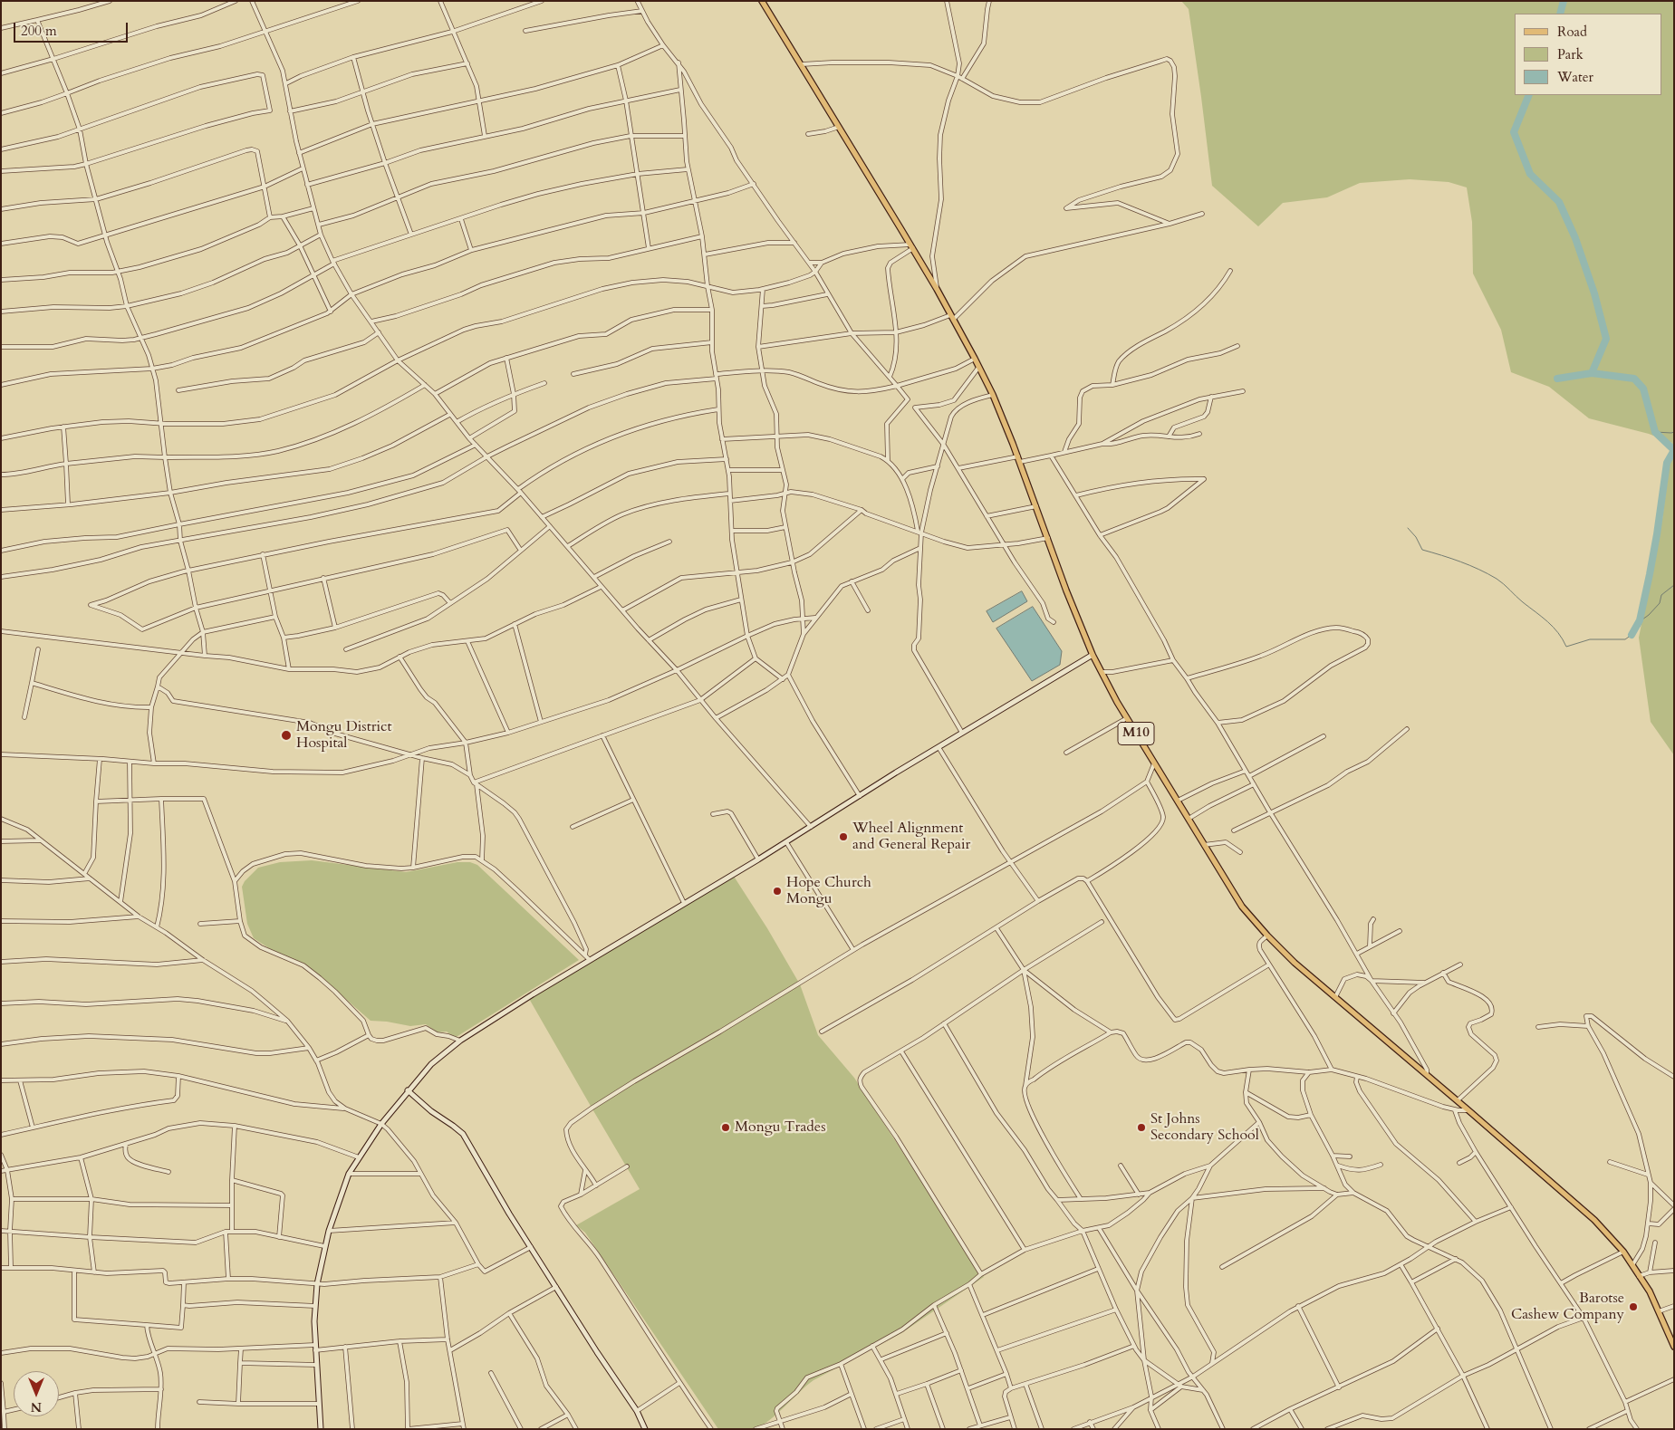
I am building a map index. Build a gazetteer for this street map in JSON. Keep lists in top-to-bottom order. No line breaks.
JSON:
{"streets":{"main road":["M10"]},"places":["Mongu District Hospital","Wheel Alignment and General Repair","Hope Church Mongu","Mongu Trades","St Johns Secondary School","Barotse Cashew Company"],"legend":["Road","Park","Water"],"scale_bar":"200 m","north":"bottom"}
